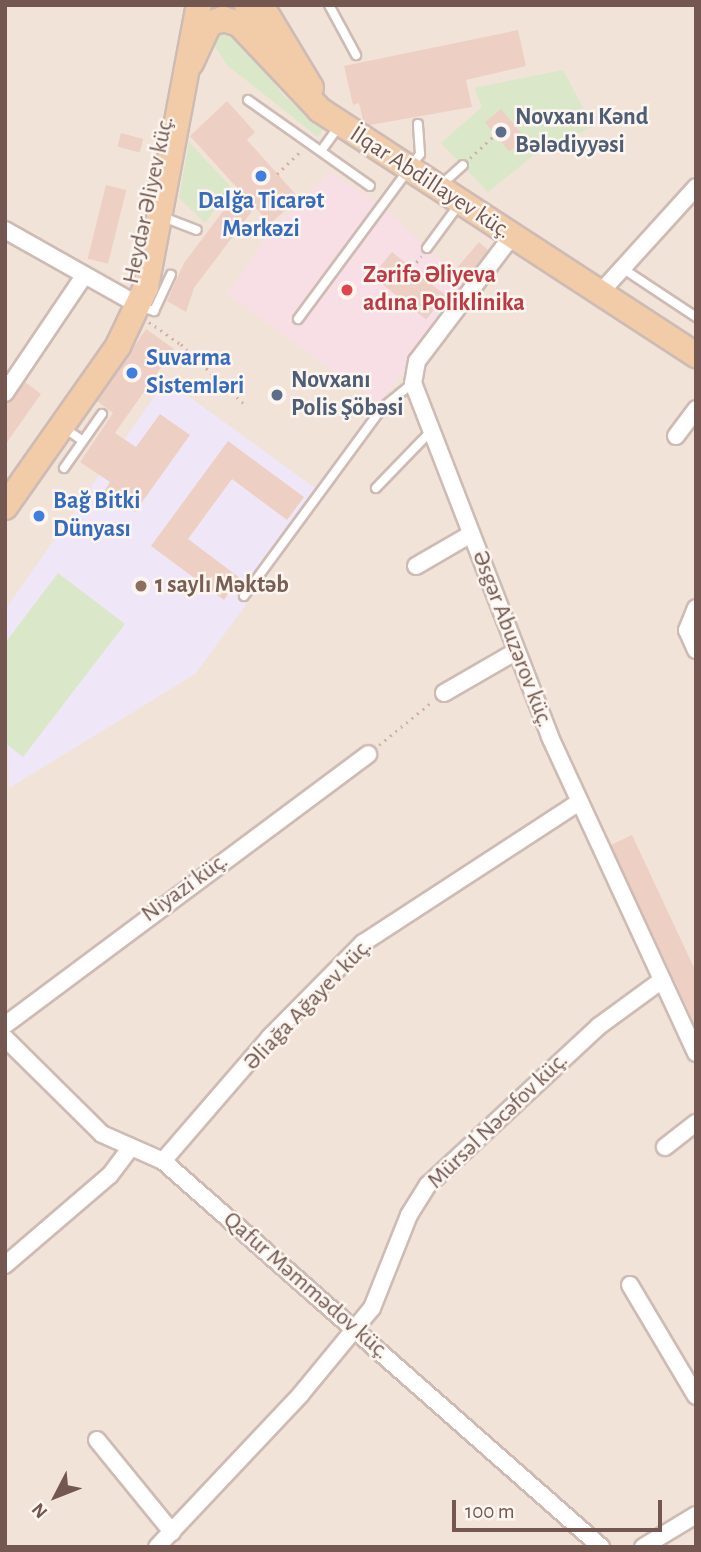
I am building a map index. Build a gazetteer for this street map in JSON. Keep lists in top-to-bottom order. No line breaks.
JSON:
{"streets":{"main road":["İlqar Abdillayev küç.","Heydər Əliyev küç."],"street":["Əsgər Abuzərov küç.","Niyazi küç.","Əliağa Ağayev küç.","Mürsəl Nəcəfov küç.","Qafur Məmmədov küç."]},"crossings":[["Əsgər Abuzərov küç.","Əliağa Ağayev küç."],["Əsgər Abuzərov küç.","Mürsəl Nəcəfov küç."],["Əliağa Ağayev küç.","Qafur Məmmədov küç."],["Mürsəl Nəcəfov küç.","Qafur Məmmədov küç."]],"places":["Novxanı Kənd Bələdiyyəsi","Dalğa Ticarət Mərkəzi","Zərifə Əliyeva adına Poliklinika","Suvarma Sistemləri","Novxanı Polis Şöbəsi","Bağ Bitki Dünyası","1 saylı Məktəb"],"scale_bar":"100 m","north":"bottom left"}
